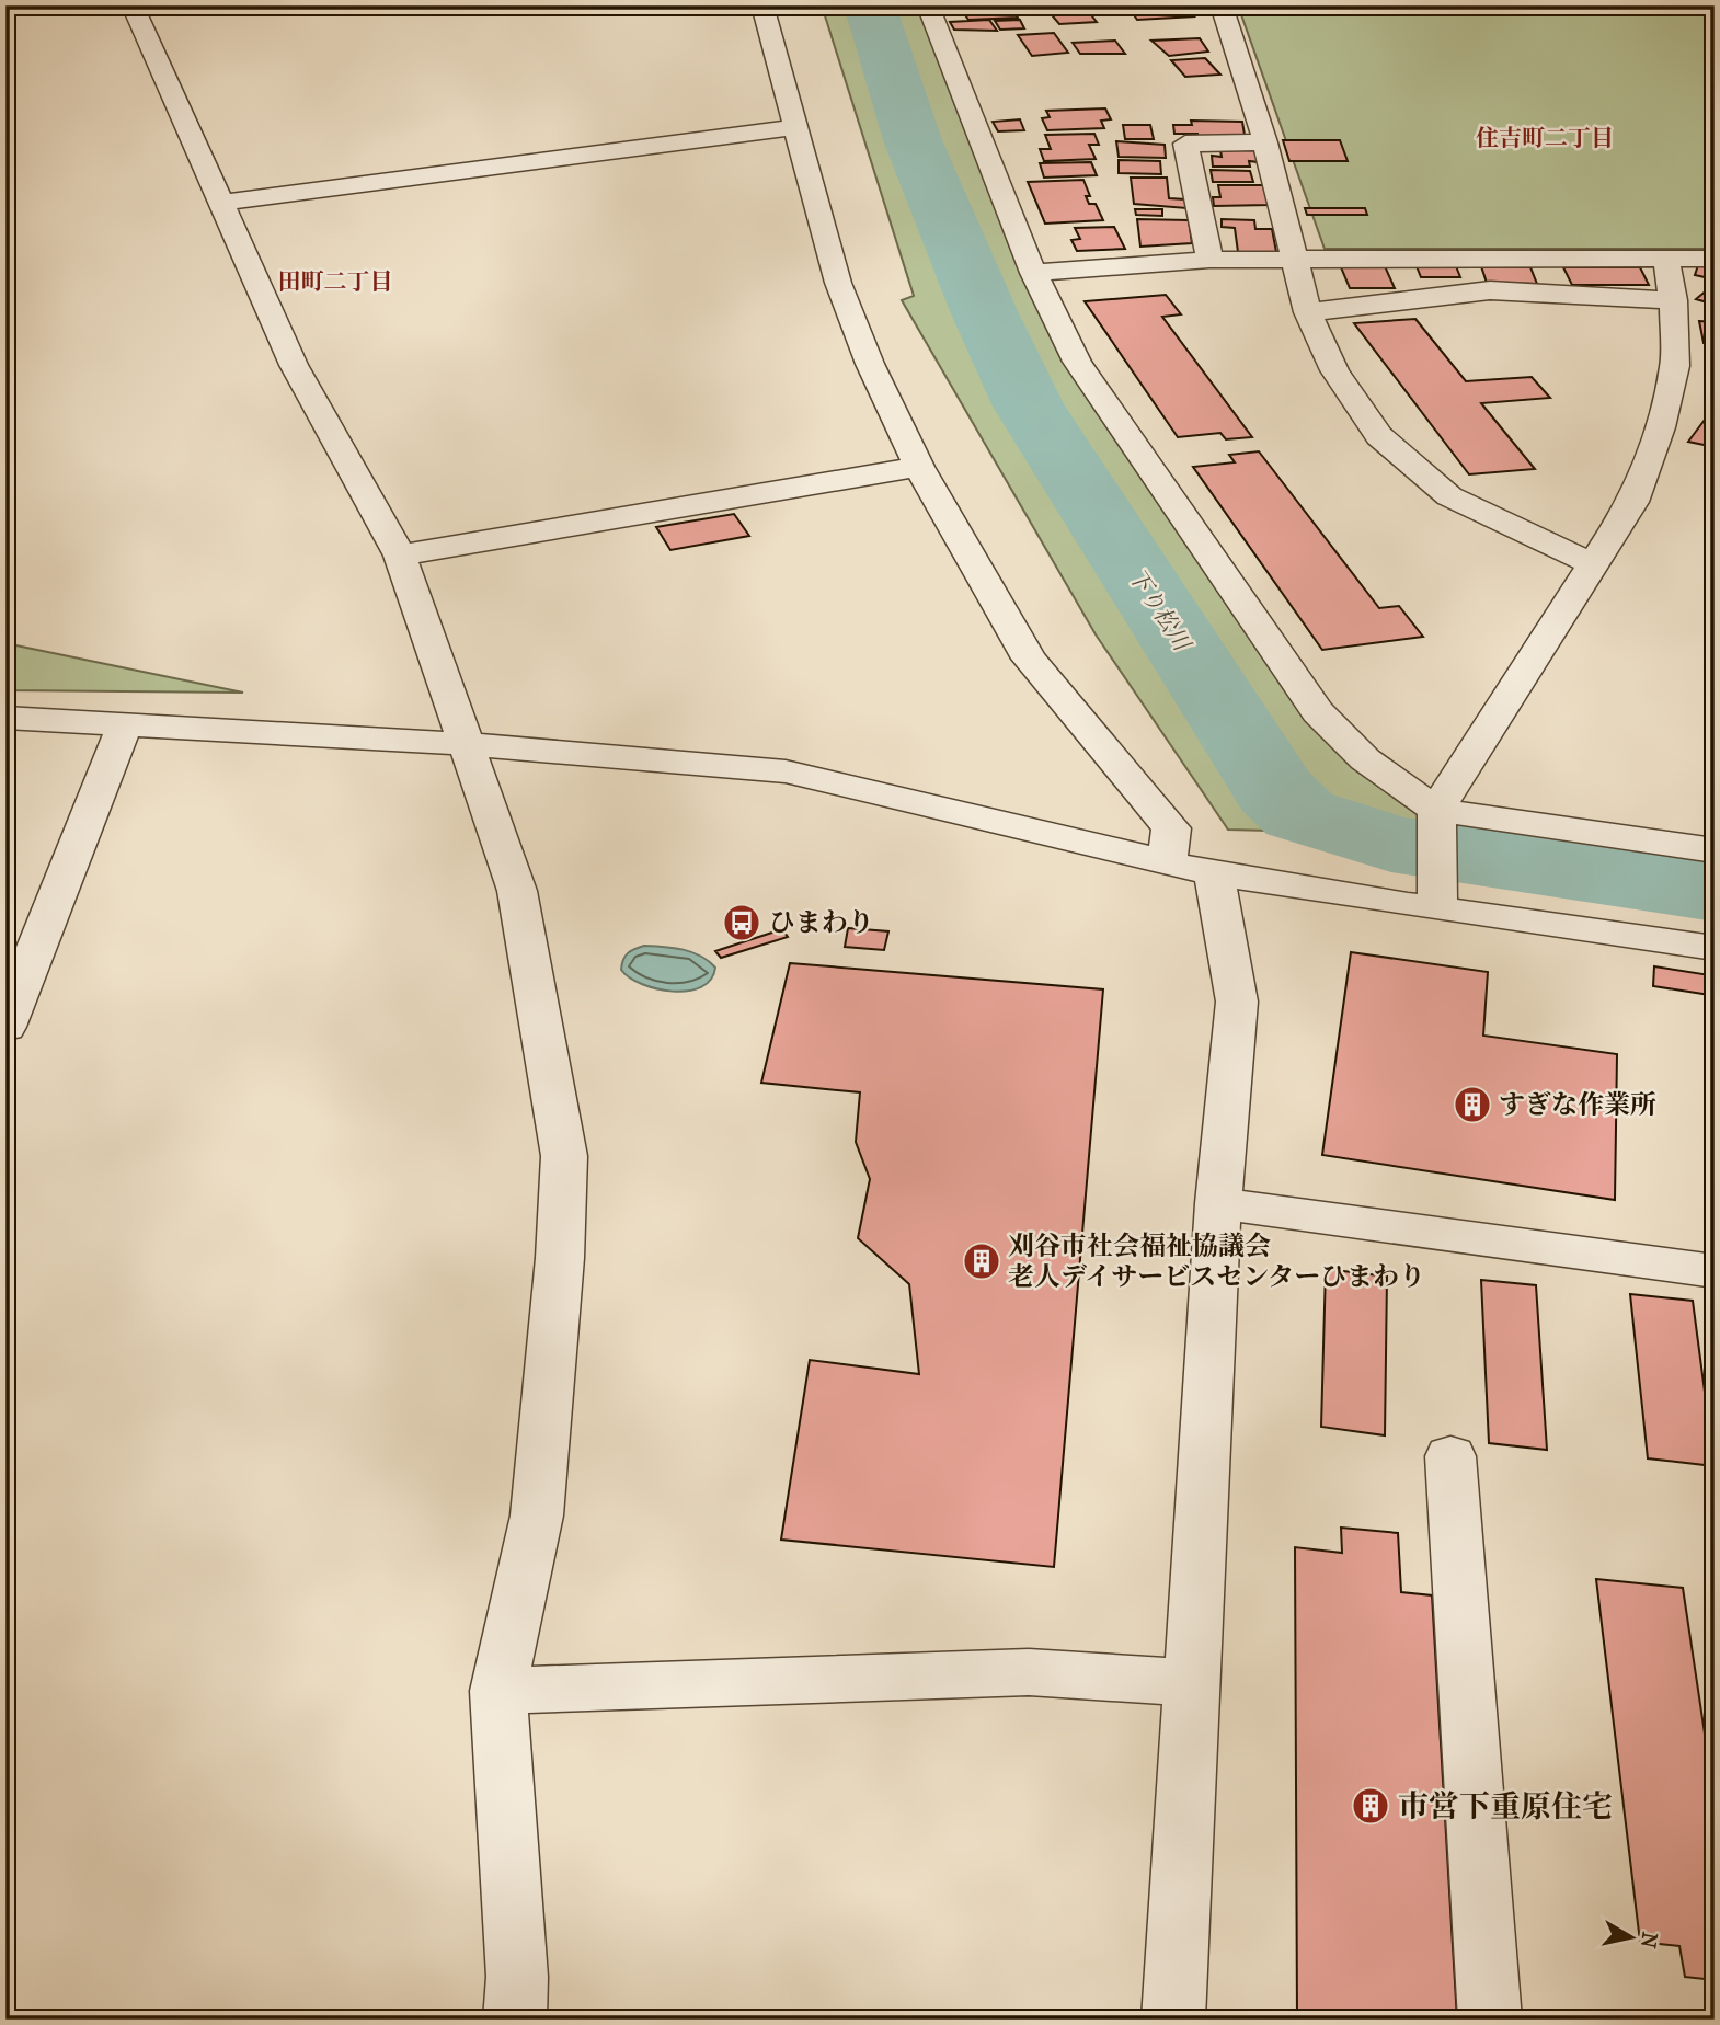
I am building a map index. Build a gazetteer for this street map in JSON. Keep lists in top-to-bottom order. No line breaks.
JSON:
{"districts":["住吉町二丁目","田町二丁目"],"water":["下り松川"],"places":{"bus stop":["ひまわり"],"building":["すぎな作業所","刈谷市社会福祉協議会 老人デイサービスセンターひまわり","市営下重原住宅"]},"north":"right"}
